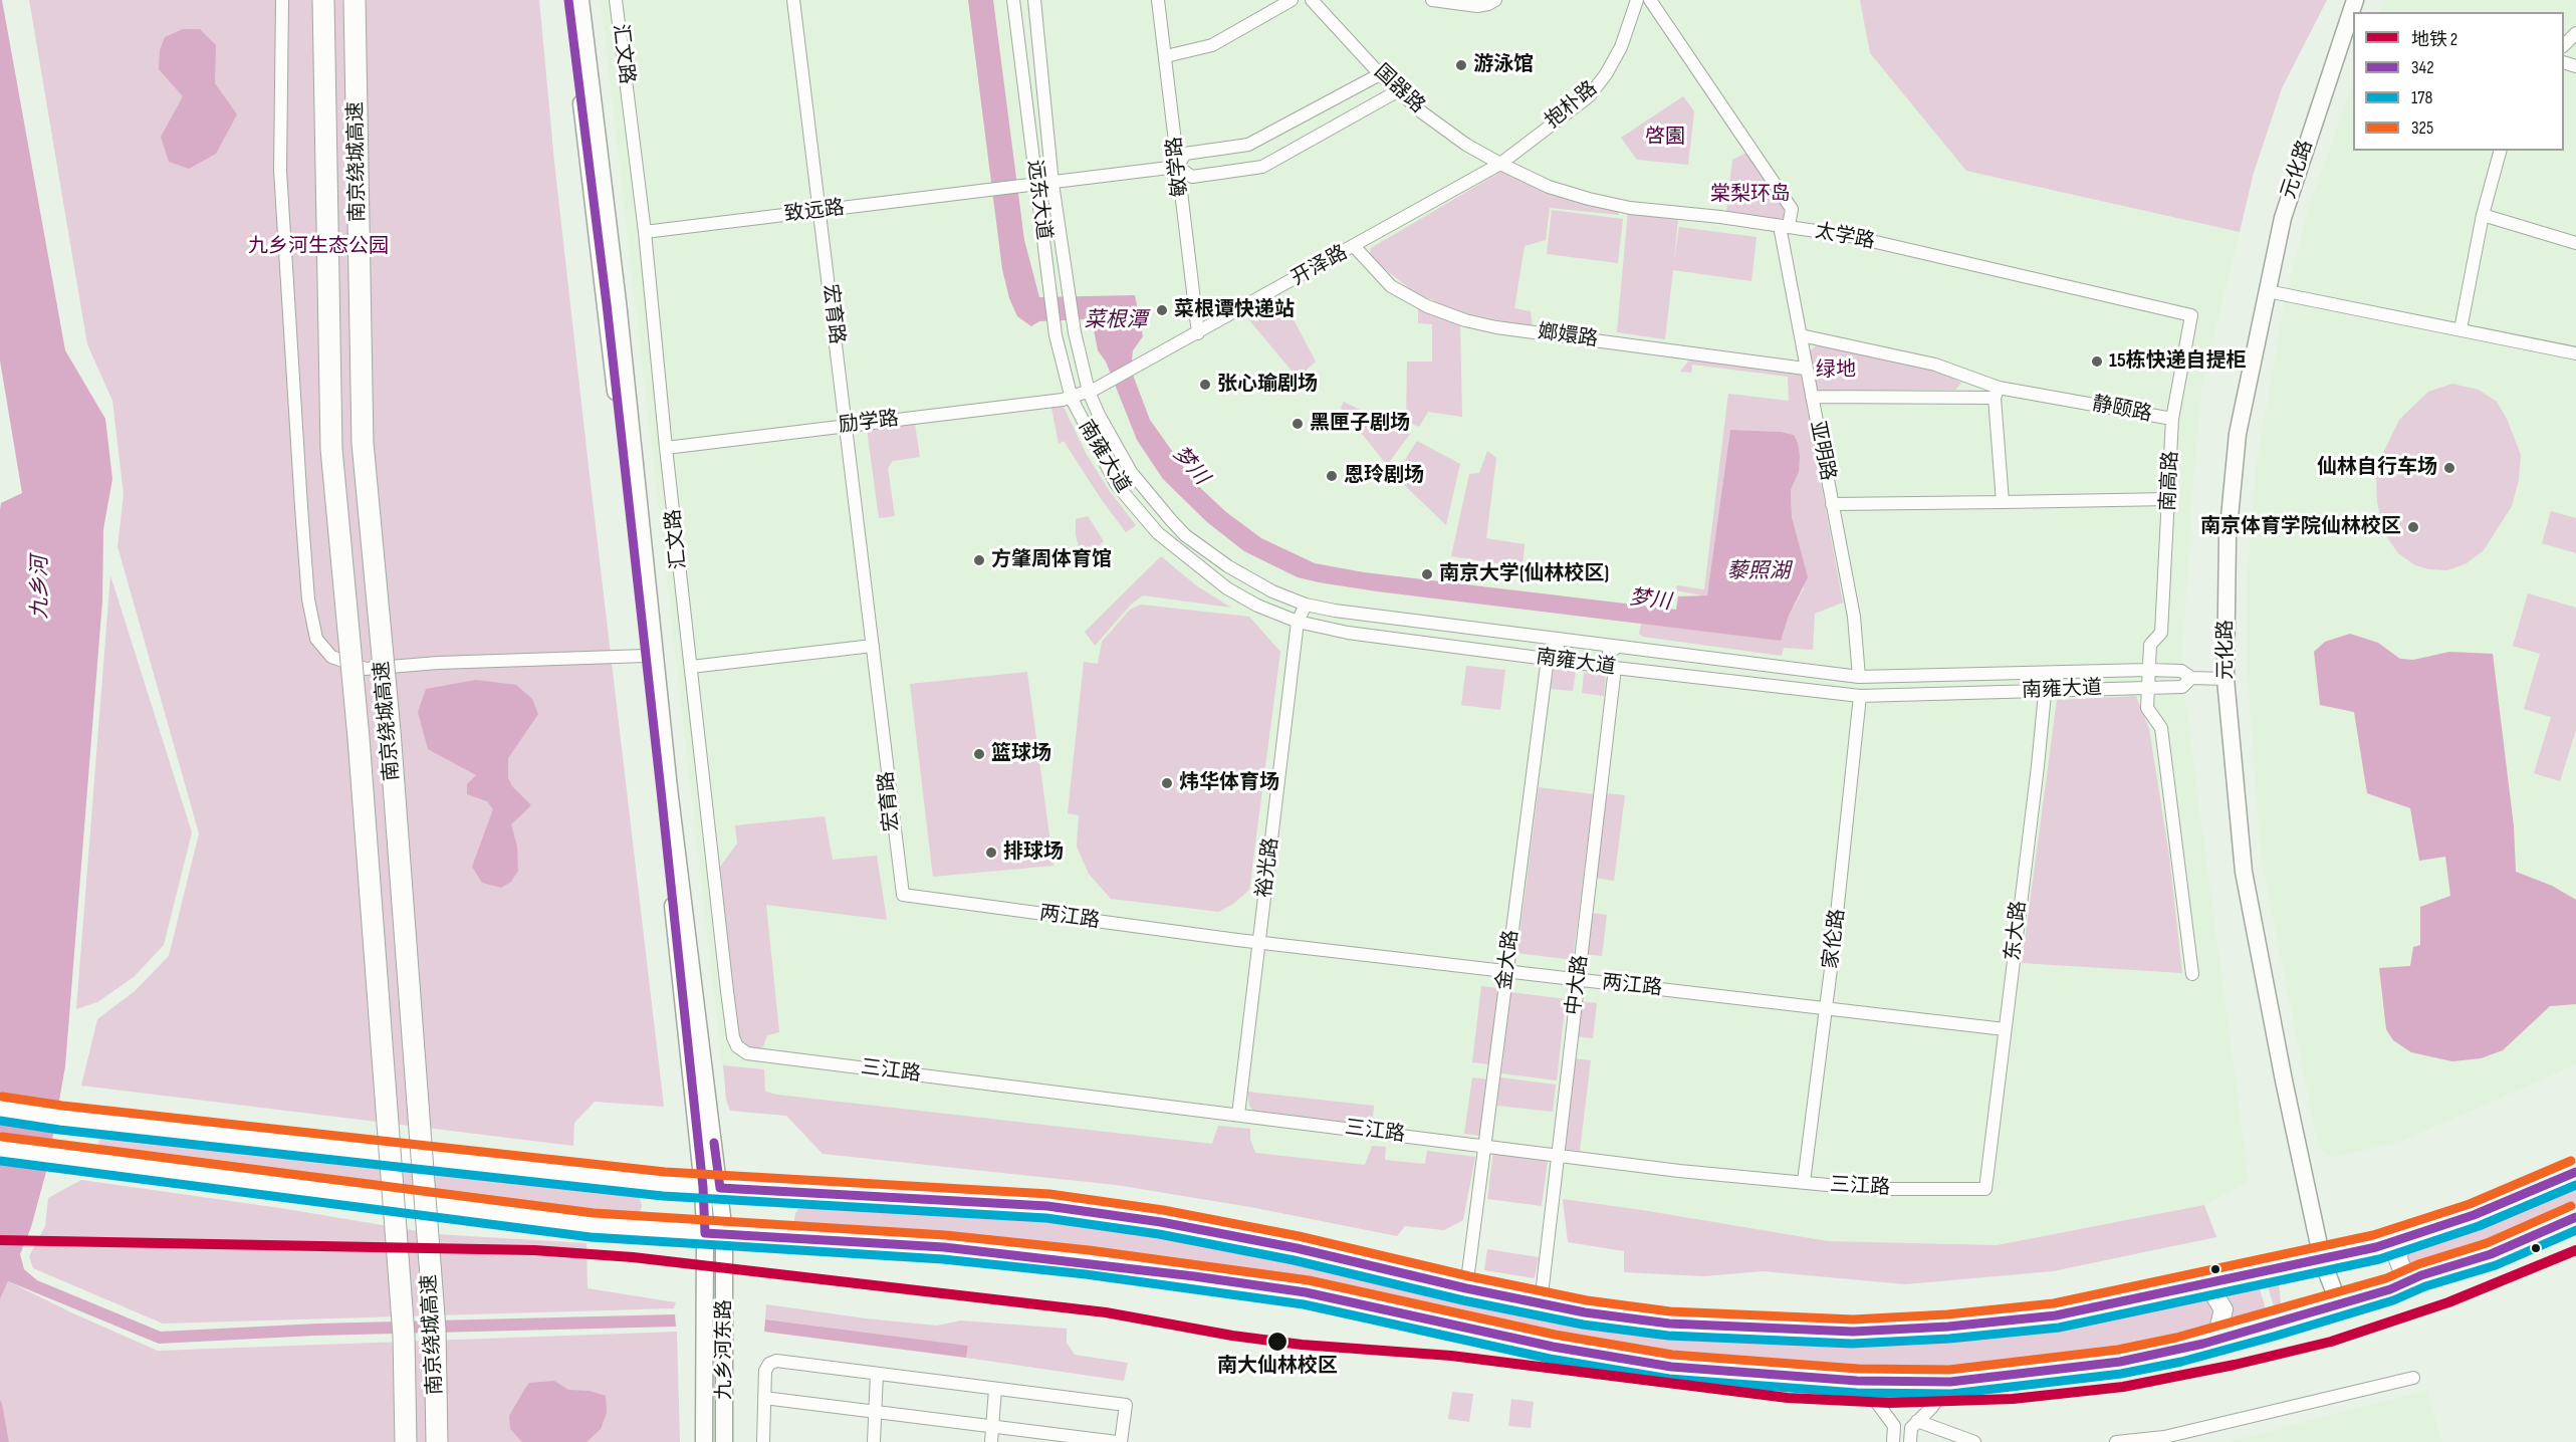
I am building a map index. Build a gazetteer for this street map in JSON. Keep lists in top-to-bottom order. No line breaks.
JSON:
{"streets":{"highway":["南京绕城高速"],"main road":["元化路","九乡河东路"],"street":["汇文路","国器路","抱朴路","敏学路","远东大道","致远路","太学路","开泽路","宏育路","嫏嬛路","静颐路","励学路","亚明路","南雍大道","南高路","裕光路","两江路","东大路","家伦路","金大路","中大路","三江路"]},"crossings":[["汇文路","致远路"],["汇文路","励学路"],["汇文路","三江路"],["国器路","抱朴路"],["国器路","太学路"],["国器路","开泽路"],["抱朴路","太学路"],["抱朴路","开泽路"],["敏学路","致远路"],["敏学路","开泽路"],["远东大道","致远路"],["远东大道","开泽路"],["远东大道","励学路"],["远东大道","南雍大道"],["致远路","宏育路"],["太学路","开泽路"],["太学路","亚明路"],["太学路","南高路"],["开泽路","嫏嬛路"],["开泽路","励学路"],["开泽路","南雍大道"],["宏育路","励学路"],["宏育路","两江路"],["嫏嬛路","亚明路"],["静颐路","南高路"],["励学路","南雍大道"],["亚明路","南雍大道"],["南雍大道","南高路"],["南雍大道","裕光路"],["南雍大道","东大路"],["南雍大道","家伦路"],["南雍大道","金大路"],["南雍大道","中大路"],["裕光路","两江路"],["裕光路","三江路"],["两江路","东大路"],["两江路","家伦路"],["两江路","金大路"],["两江路","中大路"],["东大路","三江路"],["家伦路","三江路"],["金大路","三江路"],["中大路","三江路"]],"water":["菜根潭","梦川","藜照湖","九乡河"],"parks":["啓園","棠梨环岛","九乡河生态公园","绿地"],"places":["游泳馆","菜根谭快递站","15栋快递自提柜","张心瑜剧场","黑匣子剧场","仙林自行车场","恩玲剧场","南京体育学院仙林校区","方肇周体育馆","南京大学(仙林校区)","篮球场","炜华体育场","排球场","南大仙林校区"],"lines":["transit line 342","transit line 325","transit line 178","metro line 2"],"legend":["地铁 2","342","178","325"]}
